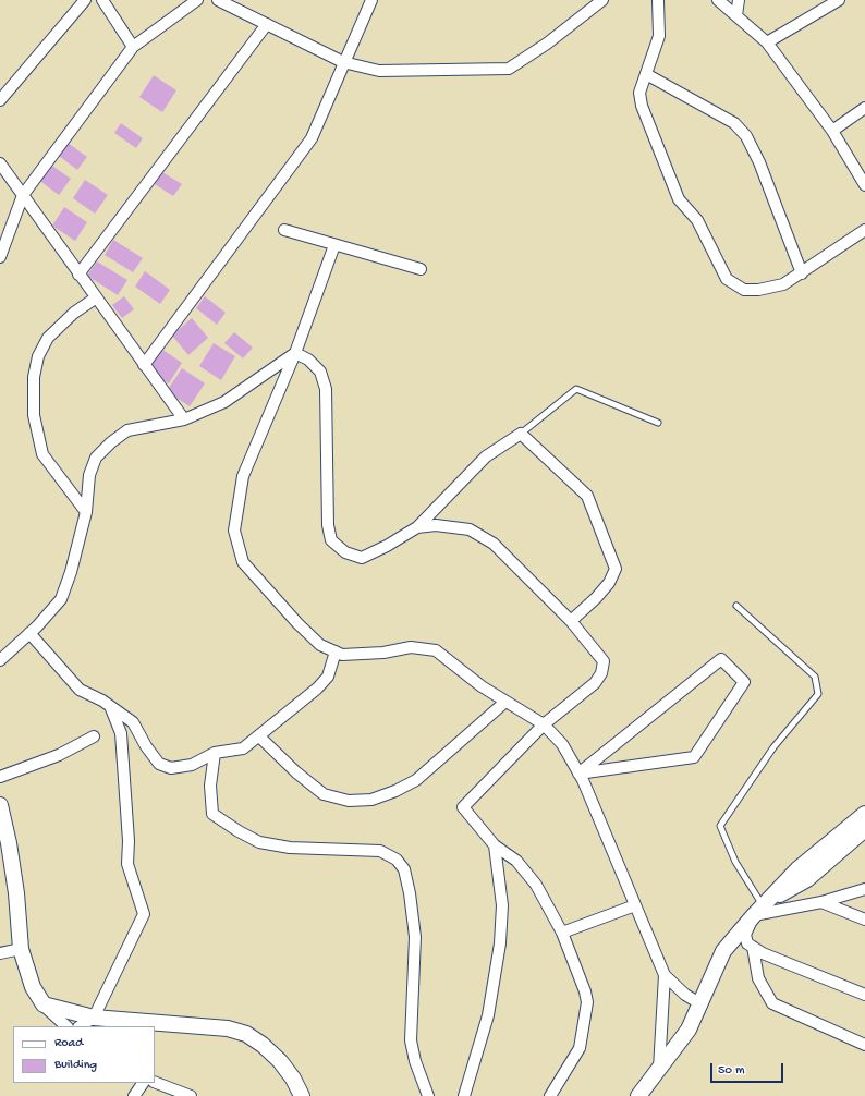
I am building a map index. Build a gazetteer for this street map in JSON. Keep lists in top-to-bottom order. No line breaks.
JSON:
{"legend":["Road","Building"],"scale_bar":"50 m"}
